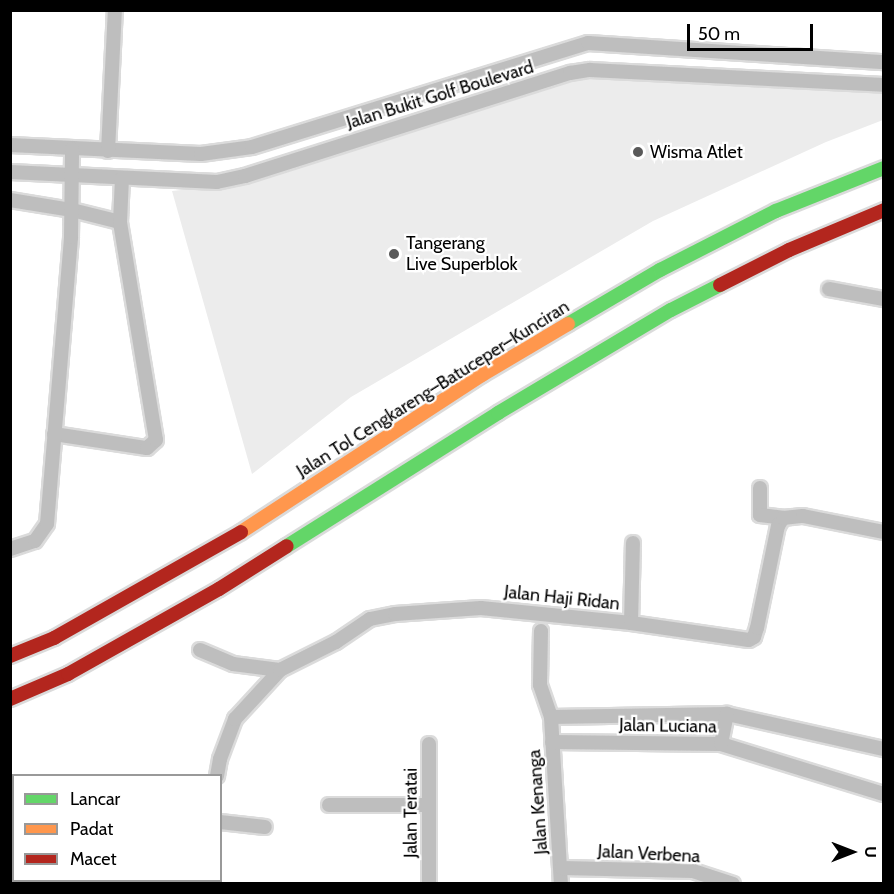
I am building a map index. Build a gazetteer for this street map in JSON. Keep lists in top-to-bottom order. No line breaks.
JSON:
{"streets":{"highway":["Jalan Tol Cengkareng–Batuceper–Kunciran"],"street":["Jalan Bukit Golf Boulevard","Jalan Haji Ridan","Jalan Luciana","Jalan Kenanga","Jalan Teratai","Jalan Verbena"]},"crossings":[["Jalan Luciana","Jalan Kenanga"],["Jalan Kenanga","Jalan Verbena"]],"places":["Wisma Atlet","Tangerang Live Superblok"],"legend":["Lancar","Padat","Macet"],"scale_bar":"50 m","north":"right"}
